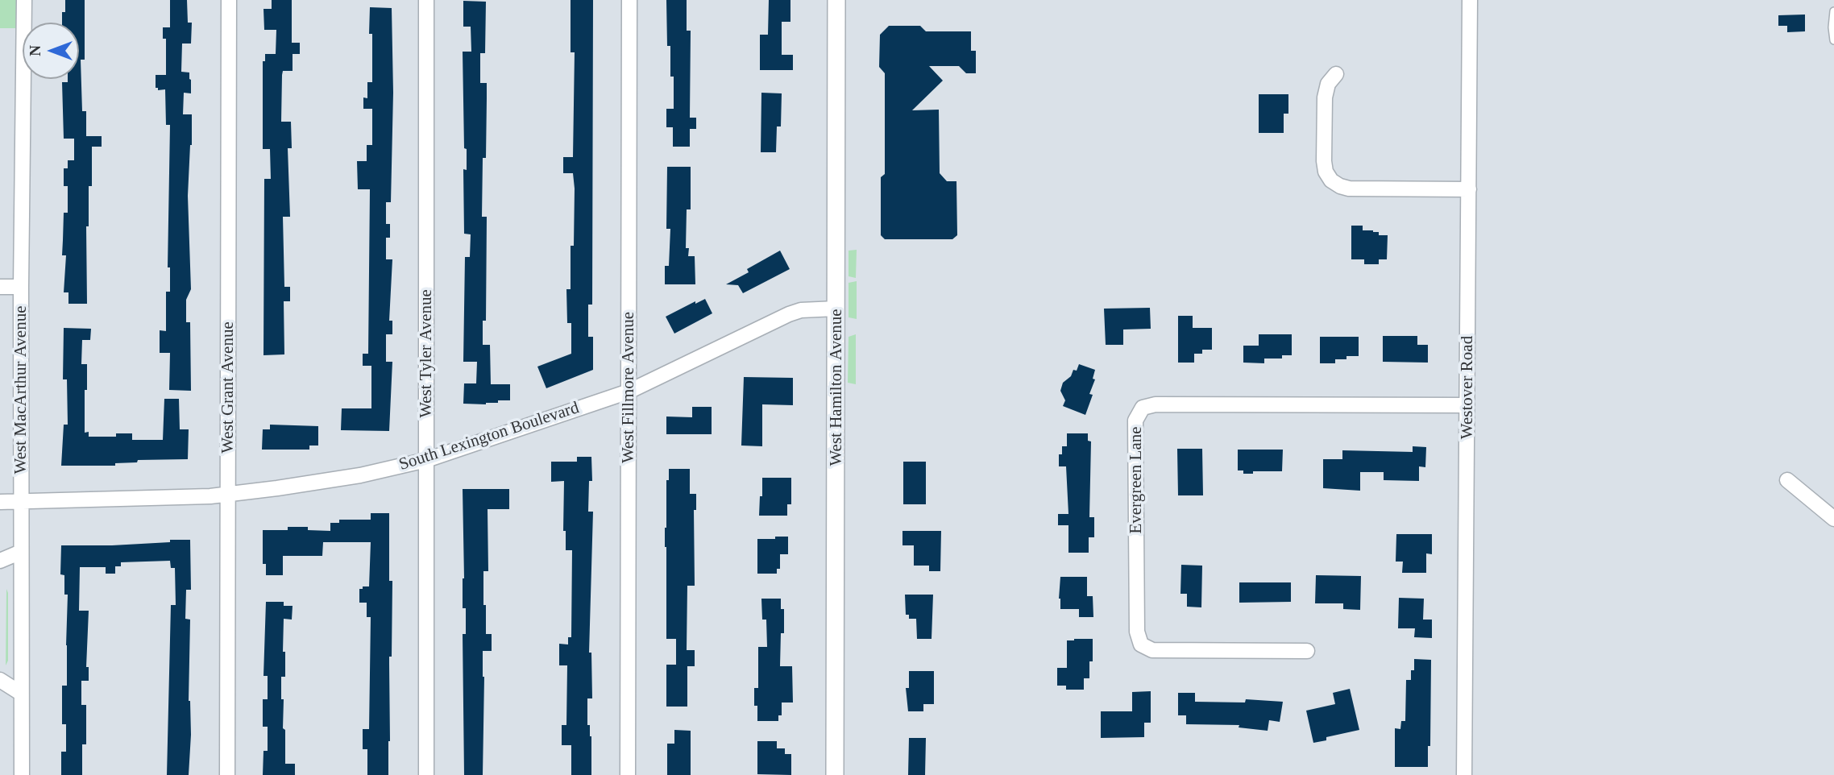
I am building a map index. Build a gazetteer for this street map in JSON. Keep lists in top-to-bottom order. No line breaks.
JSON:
{"streets":{"street":["West Tyler Avenue","West Grant Avenue","West Fillmore Avenue","West Hamilton Avenue","Westover Road","West MacArthur Avenue","South Lexington Boulevard","Evergreen Lane"]},"crossings":[["West Tyler Avenue","South Lexington Boulevard"],["West Grant Avenue","South Lexington Boulevard"],["West Fillmore Avenue","South Lexington Boulevard"],["West Hamilton Avenue","South Lexington Boulevard"],["Westover Road","Evergreen Lane"],["West MacArthur Avenue","South Lexington Boulevard"]],"north":"left"}
